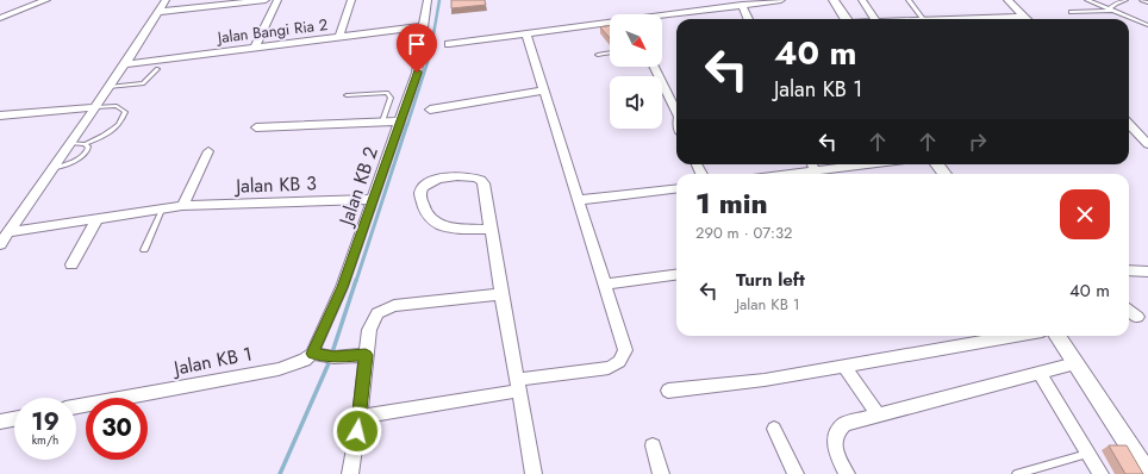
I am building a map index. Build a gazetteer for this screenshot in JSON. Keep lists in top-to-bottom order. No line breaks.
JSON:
{"streets":{"street":["Jalan Bangi Ria 2","Jalan KB 3","Jalan KB 2","Jalan KB 1"]},"crossings":[["Jalan Bangi Ria 2","Jalan KB 2"],["Jalan KB 3","Jalan KB 2"],["Jalan KB 2","Jalan KB 1"]],"north":"bottom right","page":{"turn":["40 m","Jalan KB 1"],"heading":["1 min","290 m · 07:32"],"list":[{"name":"Turn left","note":"Jalan KB 1","value":"40 m"}],"speed":"19 km/h","limit":"30"}}
